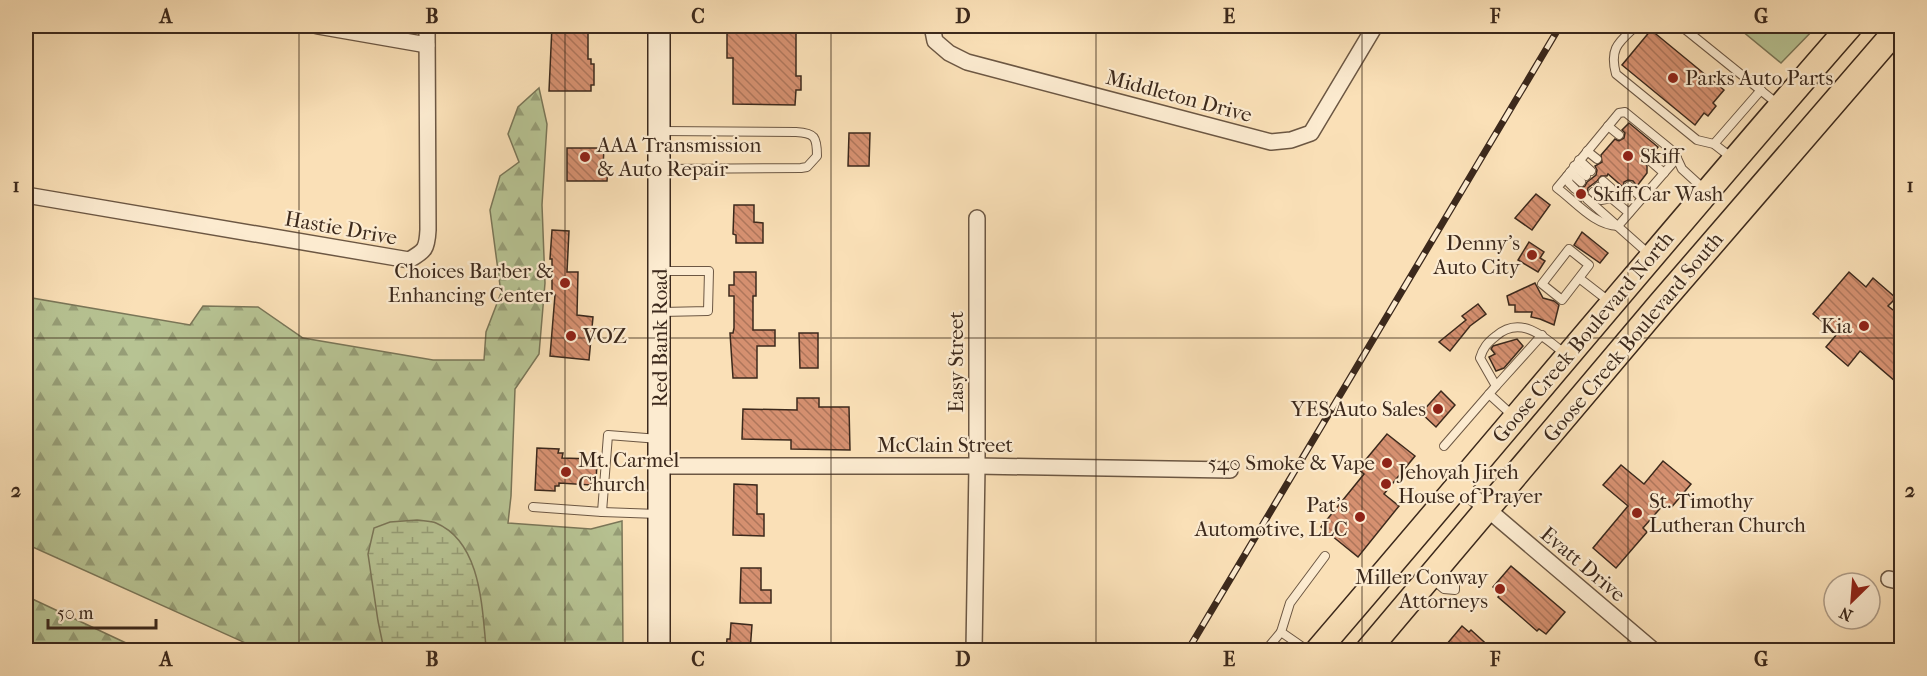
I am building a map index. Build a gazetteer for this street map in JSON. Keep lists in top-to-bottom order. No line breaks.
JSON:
{"streets":{"highway":["Goose Creek Boulevard North","Goose Creek Boulevard South"],"main road":["Red Bank Road"],"street":["Middleton Drive","Hastie Drive","Easy Street","McClain Street","Evatt Drive"]},"crossings":[["Goose Creek Boulevard North","Evatt Drive"],["Goose Creek Boulevard South","Evatt Drive"],["Red Bank Road","McClain Street"],["Easy Street","McClain Street"]],"places":["Parks Auto Parts","Skiff","AAA Transmission & Auto Repair","Skiff Car Wash","Denny's Auto City","Choices Barber & Enhancing Center","Kia","VOZ","YES Auto Sales","540 Smoke & Vape","Mt. Carmel Church","Jehovah Jireh House of Prayer","St. Timothy Lutheran Church","Pat's Automotive, LLC","Miller Conway Attorneys"],"scale_bar":"50 m","north":"bottom left","grid":{"columns":["A","B","C","D","E","F","G"],"rows":["1","2"]}}
